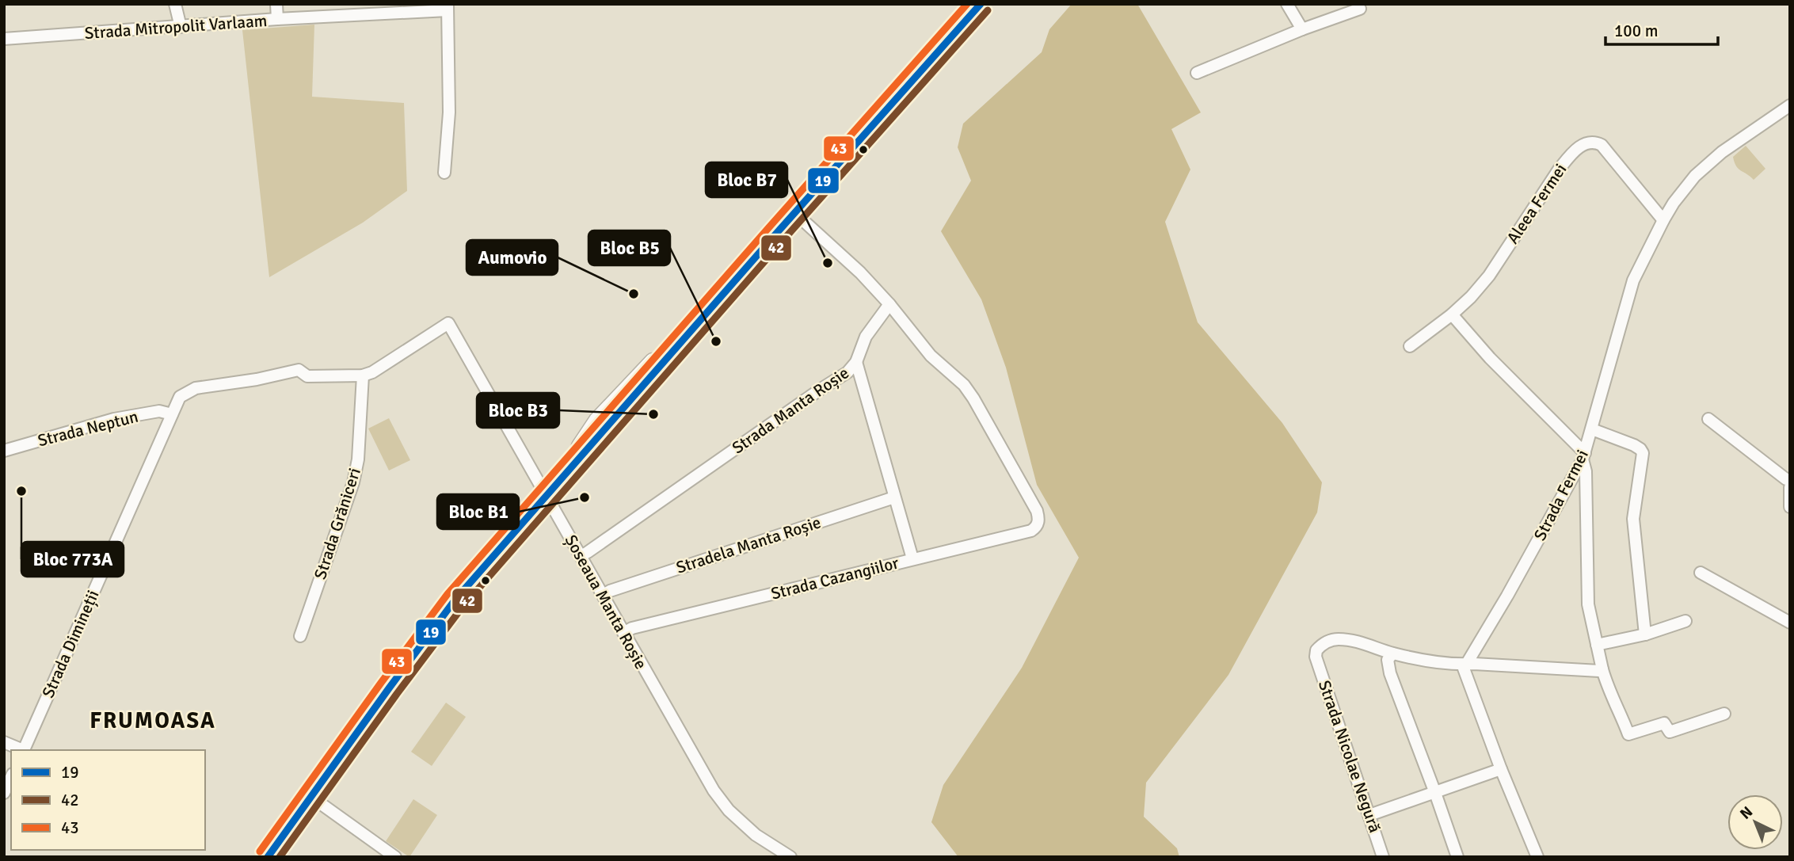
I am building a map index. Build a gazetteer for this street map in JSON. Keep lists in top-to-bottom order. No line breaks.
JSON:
{"streets":{"street":["Strada Mitropolit Varlaam","Aleea Fermei","Strada Manta Roșie","Strada Neptun","Strada Fermei","Strada Grăniceri","Stradela Manta Roșie","Strada Cazangiilor","Șoseaua Manta Roșie","Strada Dimineții","Strada Nicolae Negură"]},"crossings":[["Aleea Fermei","Strada Fermei"],["Strada Manta Roșie","Strada Cazangiilor"],["Strada Manta Roșie","Șoseaua Manta Roșie"],["Strada Neptun","Strada Dimineții"],["Strada Grăniceri","Șoseaua Manta Roșie"],["Stradela Manta Roșie","Strada Cazangiilor"],["Stradela Manta Roșie","Șoseaua Manta Roșie"],["Strada Cazangiilor","Șoseaua Manta Roșie"]],"districts":["FRUMOASA"],"places":["Bloc B7","Aumovio","Bloc B5","Bloc B3","Bloc 773A","Bloc B1"],"lines":["transit line 19","transit line 43","transit line 42"],"legend":["19","42","43"],"scale_bar":"100 m","north":"top left"}
